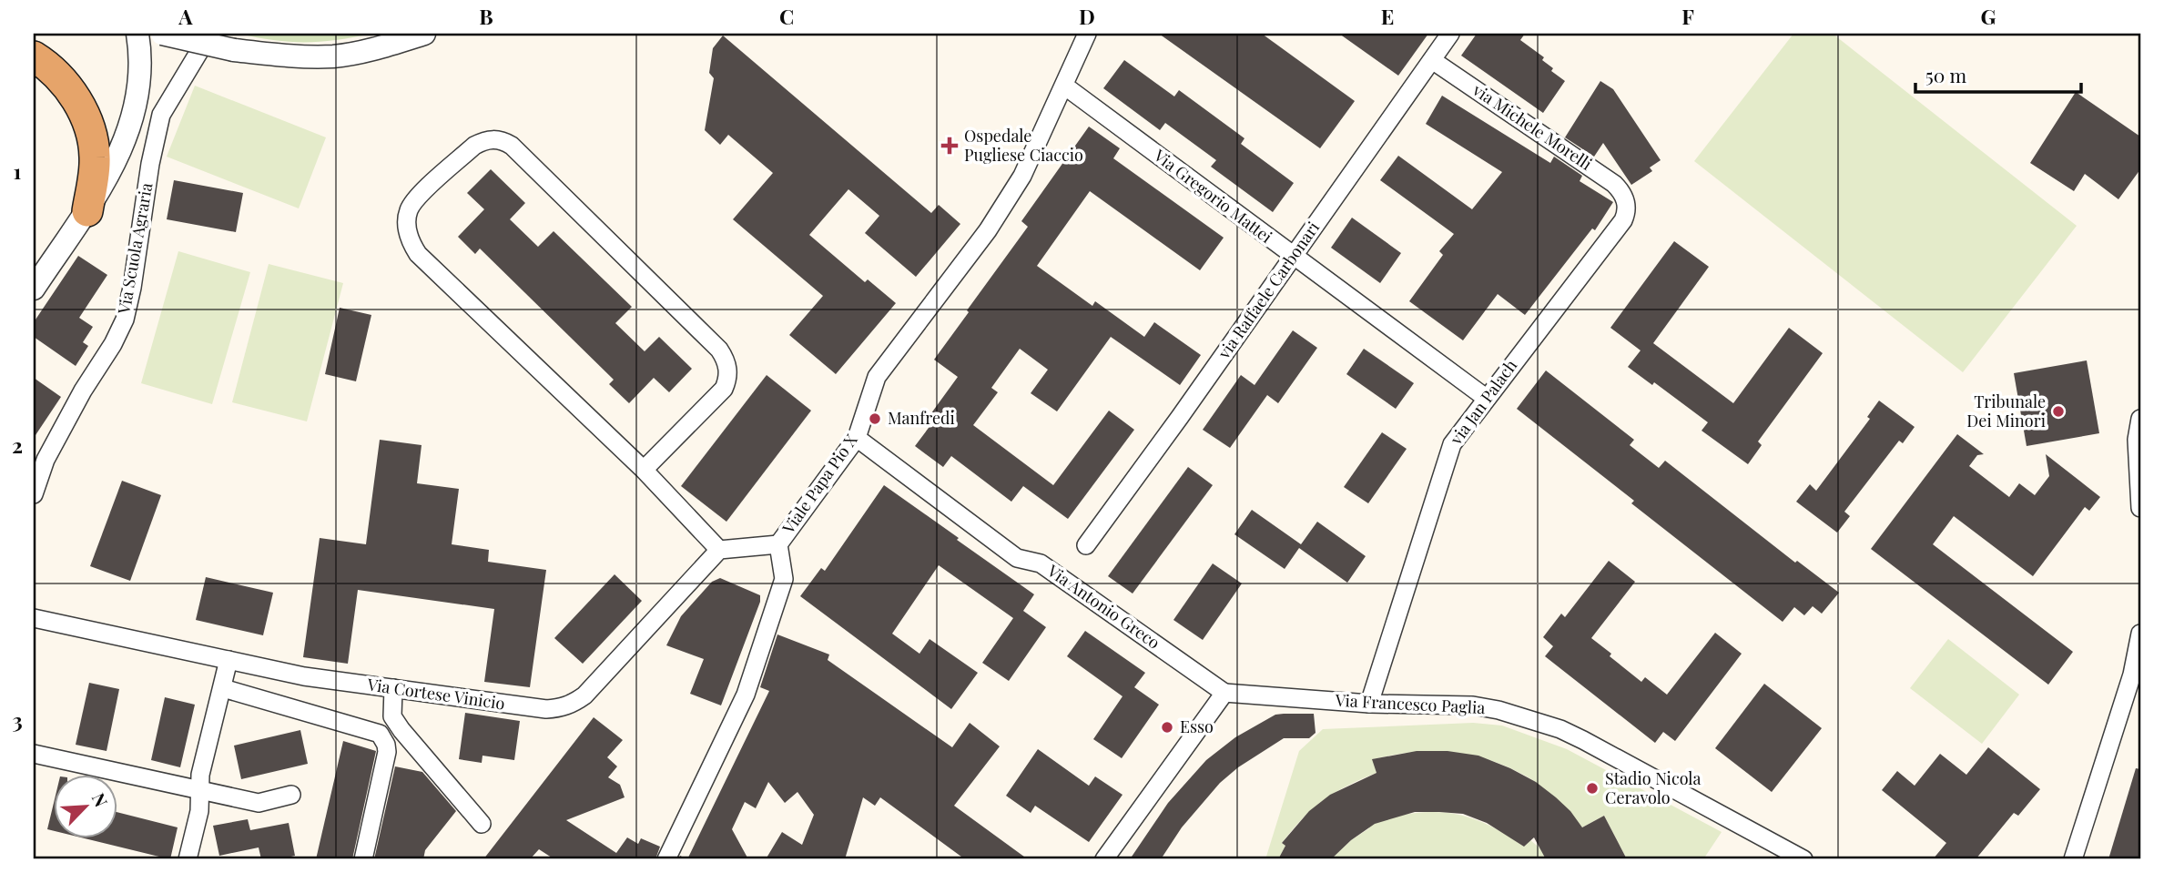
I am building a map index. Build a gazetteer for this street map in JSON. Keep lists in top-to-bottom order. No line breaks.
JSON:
{"streets":{"street":["via Michele Morelli","Via Gregorio Mattei","Via Scuola Agraria","via Raffaele Carbonari","via Jan Palach","Viale Papa Pio X","Via Antonio Greco","Via Cortese Vinicio","Via Francesco Paglia"]},"crossings":[["via Michele Morelli","via Raffaele Carbonari"],["via Michele Morelli","via Jan Palach"],["Via Gregorio Mattei","via Raffaele Carbonari"],["Via Gregorio Mattei","via Jan Palach"],["Via Gregorio Mattei","Viale Papa Pio X"],["via Jan Palach","Via Francesco Paglia"],["Viale Papa Pio X","Via Antonio Greco"],["Via Antonio Greco","Via Francesco Paglia"]],"places":{"health":["Ospedale Pugliese Ciaccio"],"other":["Tribunale Dei Minori","Manfredi","Esso","Stadio Nicola Ceravolo"]},"scale_bar":"50 m","north":"top right","grid":{"columns":["A","B","C","D","E","F","G"],"rows":["1","2","3"]}}
